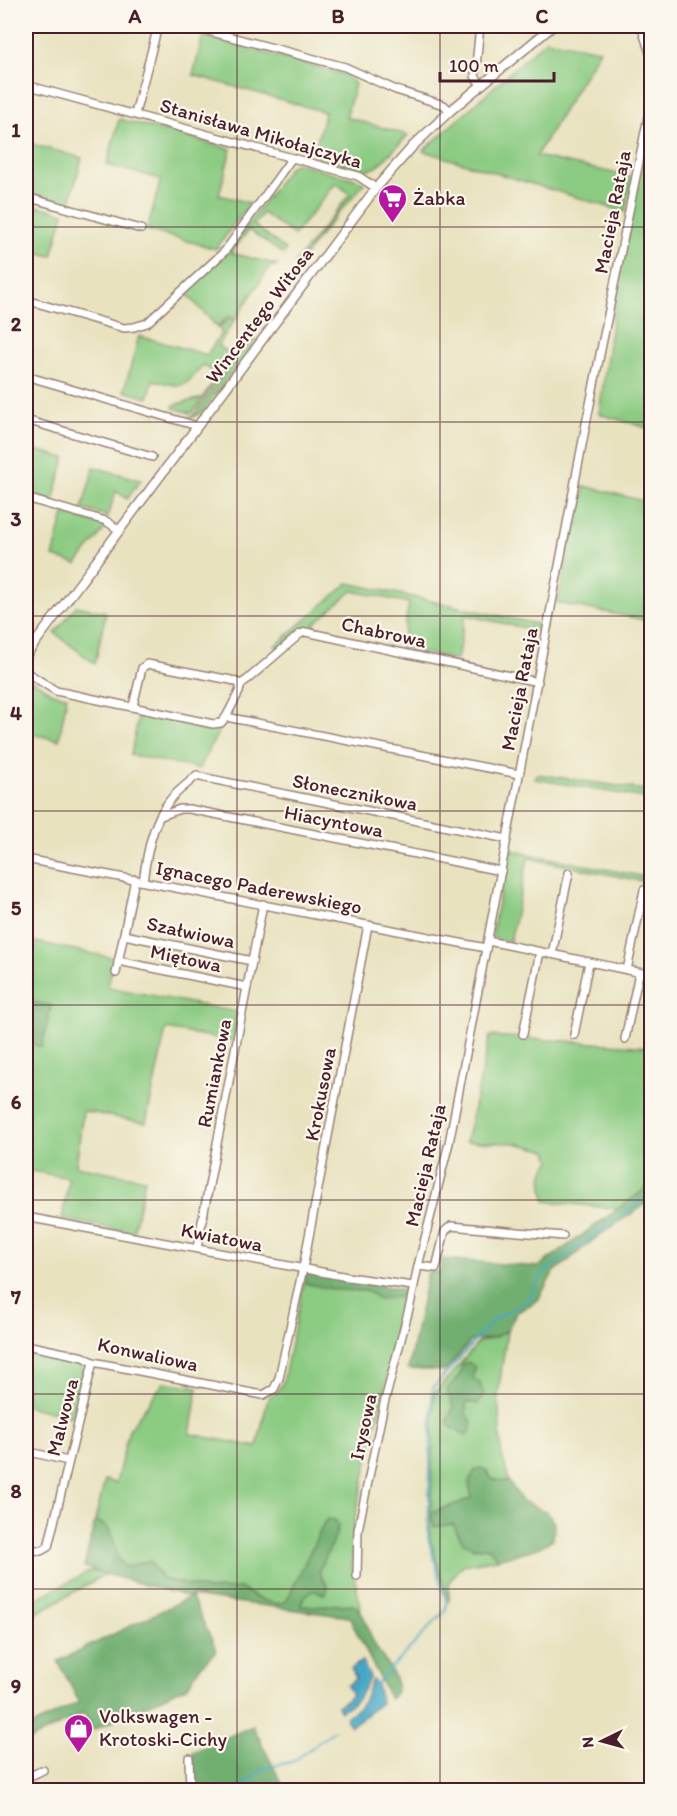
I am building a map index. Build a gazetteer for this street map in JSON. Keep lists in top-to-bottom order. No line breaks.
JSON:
{"streets":{"street":["Stanisława Mikołajczyka","Macieja Rataja","Wincentego Witosa","Chabrowa","Słonecznikowa","Hiacyntowa","Ignacego Paderewskiego","Szałwiowa","Miętowa","Rumiankowa","Krokusowa","Kwiatowa","Konwaliowa","Malwowa","Irysowa"]},"crossings":[["Stanisława Mikołajczyka","Wincentego Witosa"],["Macieja Rataja","Chabrowa"],["Macieja Rataja","Słonecznikowa"],["Macieja Rataja","Hiacyntowa"],["Macieja Rataja","Ignacego Paderewskiego"],["Macieja Rataja","Kwiatowa"],["Macieja Rataja","Irysowa"],["Słonecznikowa","Hiacyntowa"],["Ignacego Paderewskiego","Rumiankowa"],["Ignacego Paderewskiego","Krokusowa"],["Szałwiowa","Rumiankowa"],["Miętowa","Rumiankowa"],["Rumiankowa","Kwiatowa"],["Krokusowa","Kwiatowa"],["Krokusowa","Konwaliowa"],["Kwiatowa","Irysowa"],["Konwaliowa","Malwowa"]],"places":{"supermarket":["Żabka"],"shop":["Volkswagen - Krotoski-Cichy"]},"scale_bar":"100 m","north":"left","grid":{"columns":["A","B","C"],"rows":["1","2","3","4","5","6","7","8","9"]}}
